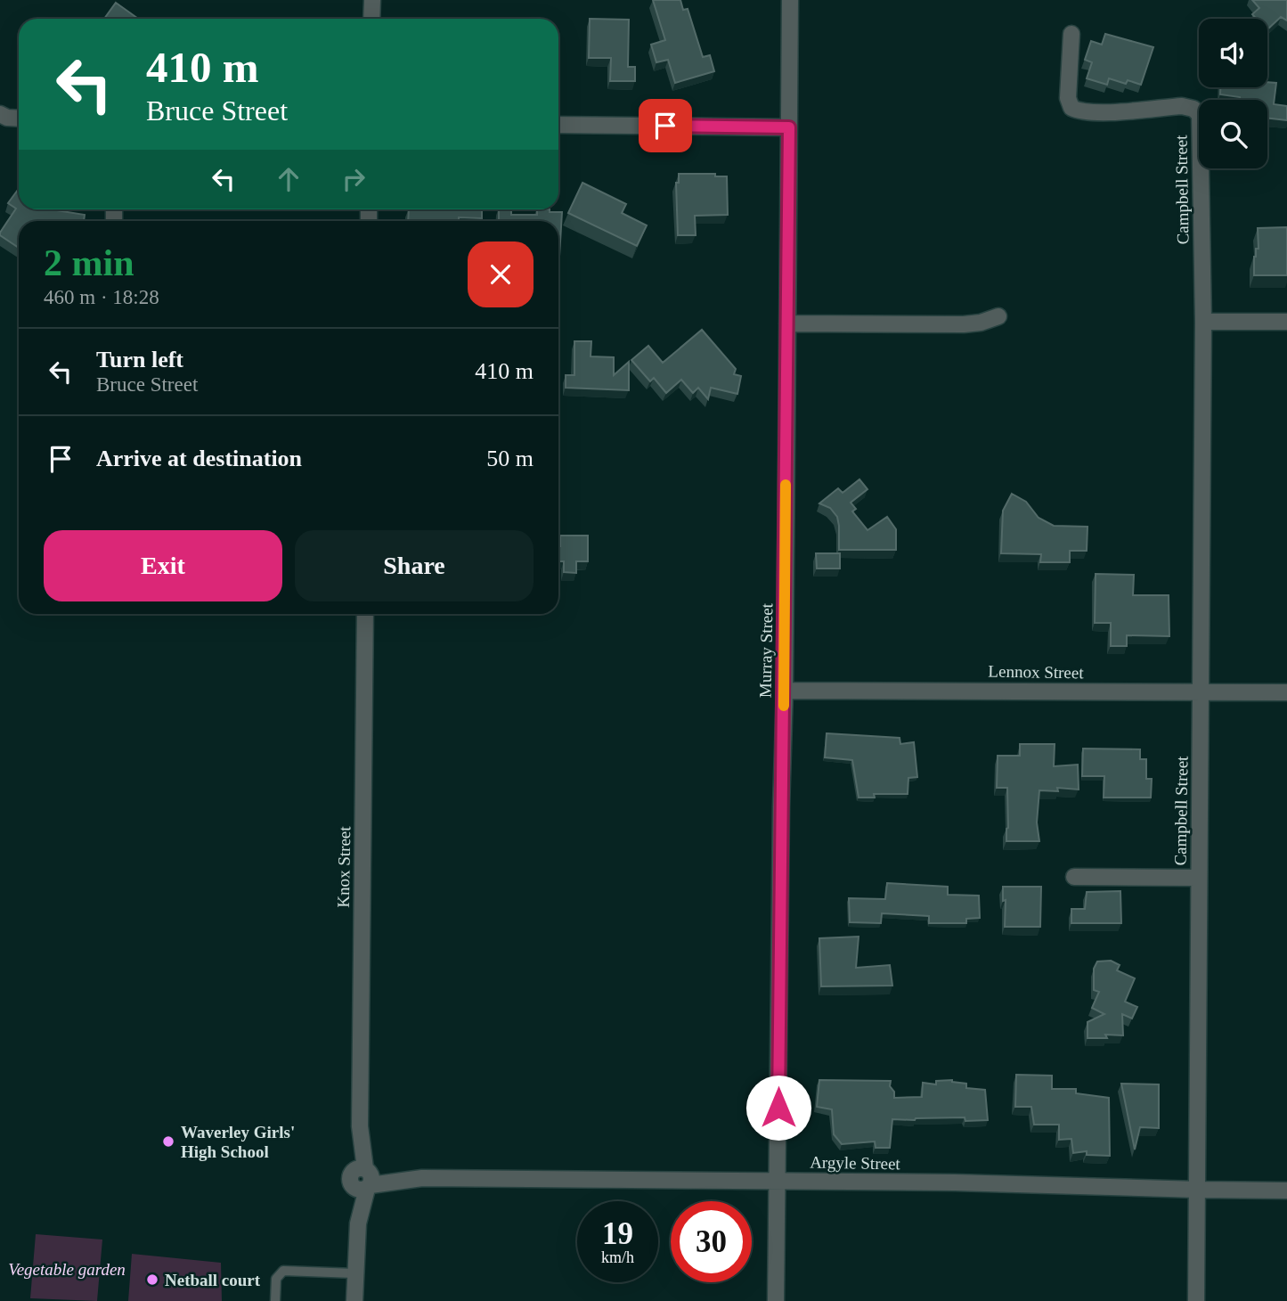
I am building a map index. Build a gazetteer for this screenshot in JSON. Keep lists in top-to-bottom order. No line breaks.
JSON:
{"streets":{"street":["Campbell Street","Murray Street","Lennox Street","Knox Street","Argyle Street"]},"crossings":[["Campbell Street","Lennox Street"],["Campbell Street","Argyle Street"],["Murray Street","Lennox Street"],["Murray Street","Argyle Street"],["Knox Street","Argyle Street"]],"parks":["Vegetable garden"],"places":["Waverley Girls' High School","Netball court"],"page":{"turn":["410 m","Bruce Street"],"heading":["2 min","460 m · 18:28"],"list":[{"name":"Turn left","note":"Bruce Street","value":"410 m"},{"name":"Arrive at destination","value":"50 m"}],"buttons":["Exit","Share"],"speed":"19 km/h","limit":"30"}}
